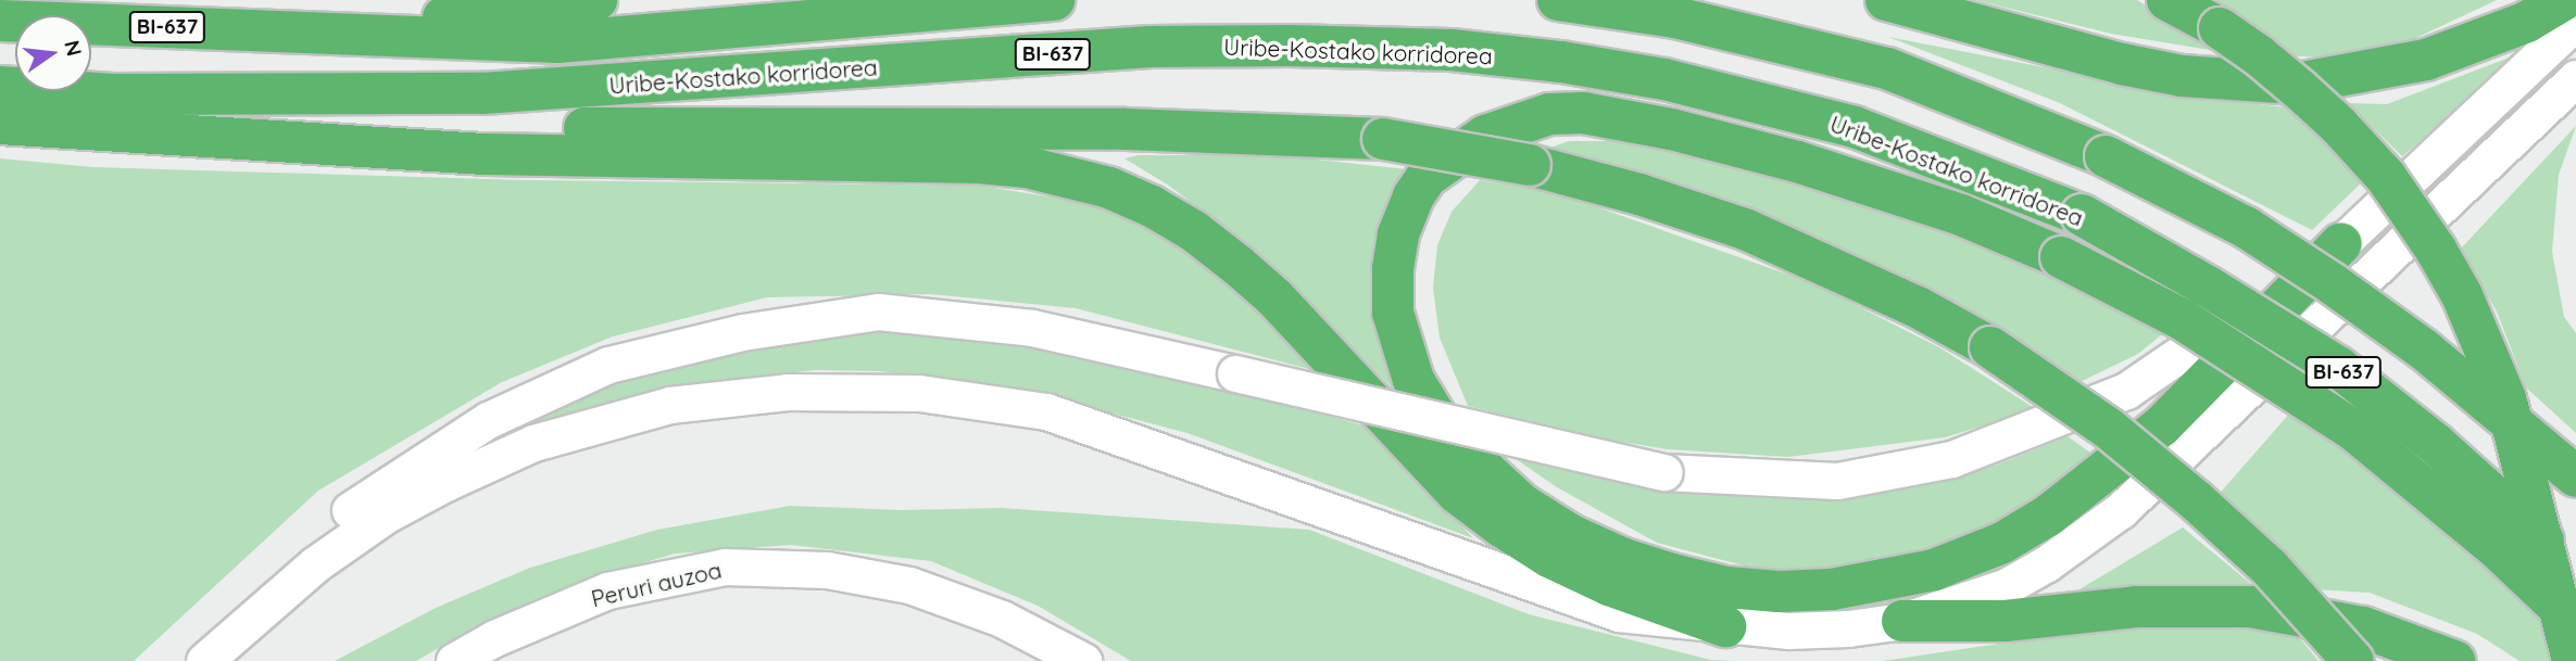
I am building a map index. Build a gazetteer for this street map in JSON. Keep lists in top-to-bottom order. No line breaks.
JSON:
{"streets":{"highway":["BI-637","Uribe-Kostako korridorea"],"street":["Peruri auzoa"]},"north":"right"}
